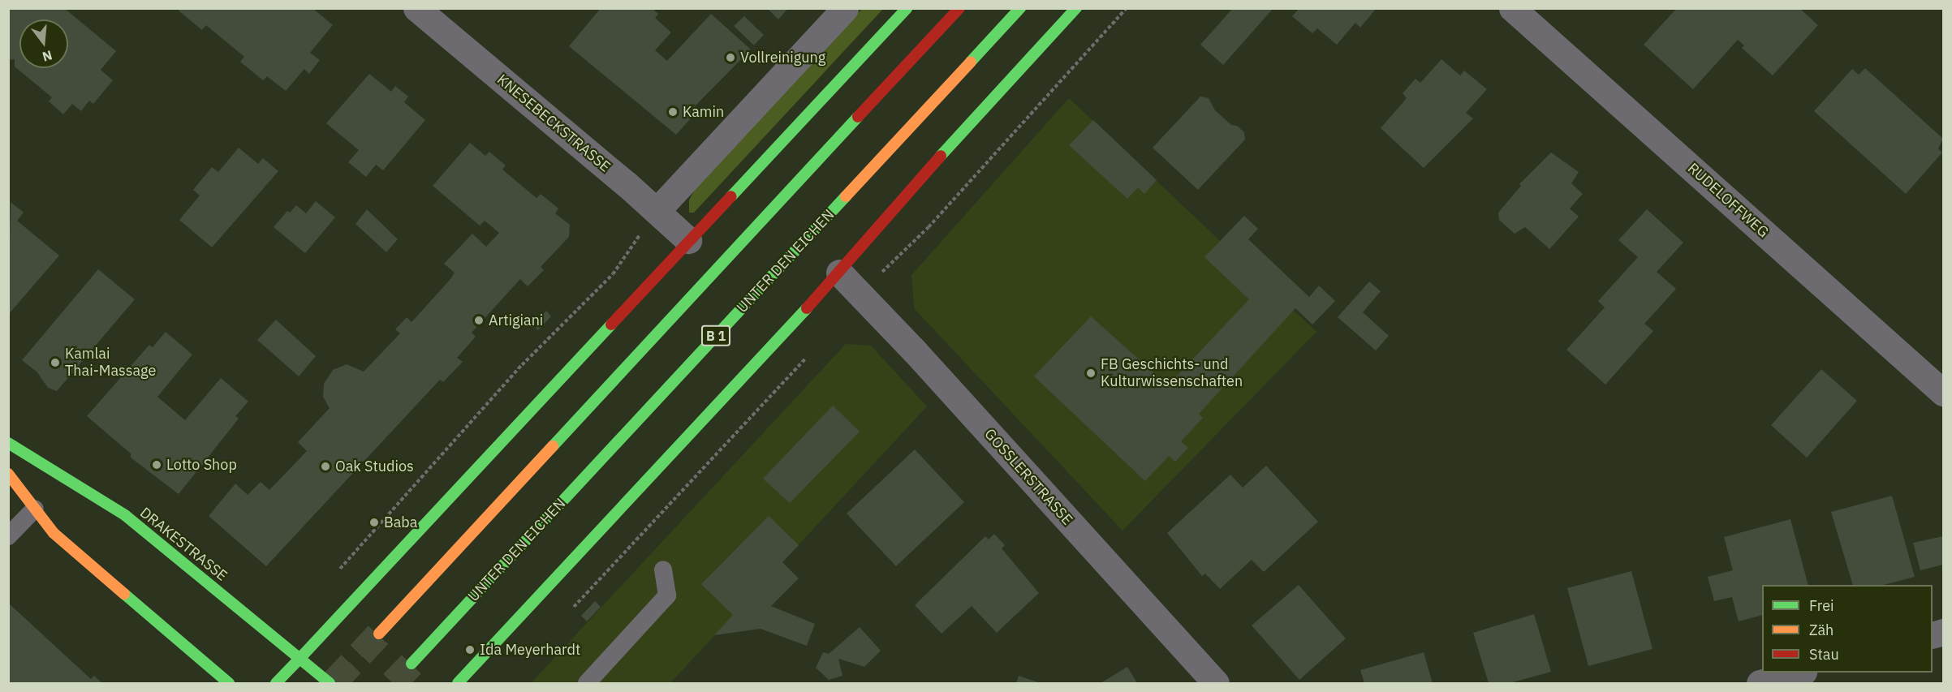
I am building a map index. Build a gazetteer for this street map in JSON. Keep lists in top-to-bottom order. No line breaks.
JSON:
{"streets":{"main road":["UNTER DEN EICHEN","B 1","DRAKESTRASSE"],"street":["KNESEBECKSTRASSE","RUDELOFFWEG","GOSSLERSTRASSE"]},"places":["Vollreinigung","Kamin","Artigiani","Kamlai Thai-Massage","FB Geschichts- und Kulturwissenschaften","Lotto Shop","Oak Studios","Baba","Ida Meyerhardt"],"legend":["Frei","Zäh","Stau"],"north":"bottom"}
